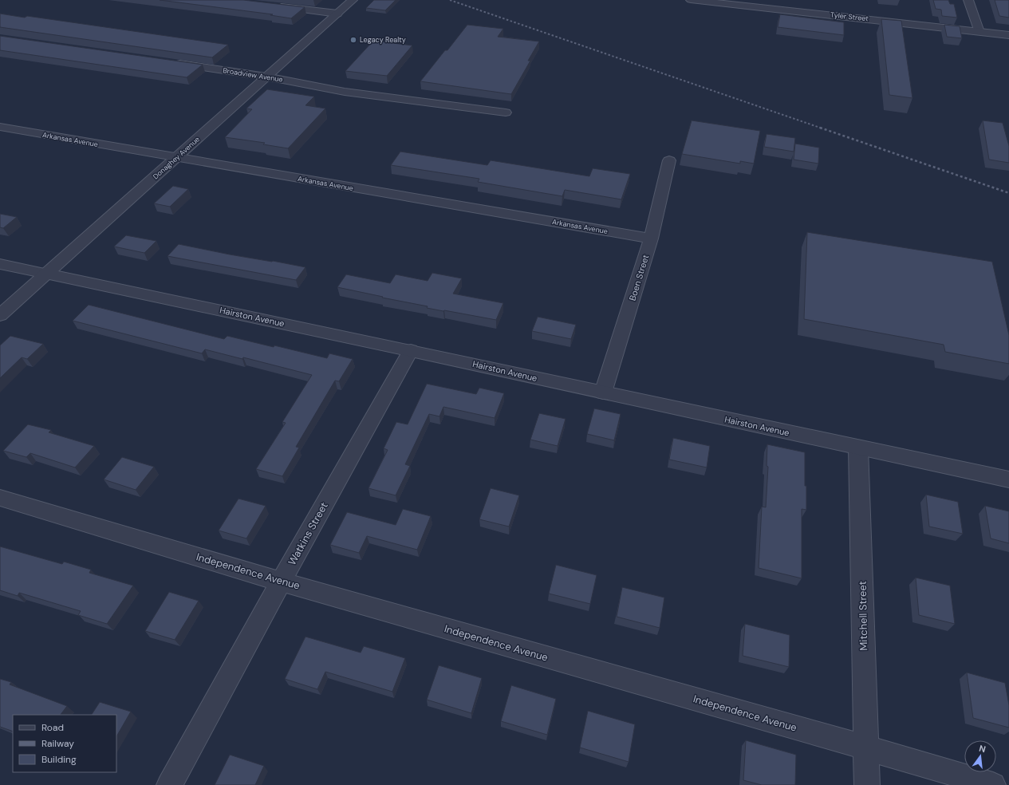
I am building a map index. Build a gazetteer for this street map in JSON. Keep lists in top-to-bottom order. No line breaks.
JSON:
{"streets":{"street":["Tyler Street","Broadview Avenue","Arkansas Avenue","Donaghey Avenue","Boen Street","Hairston Avenue","Watkins Street","Independence Avenue","Mitchell Street"]},"crossings":[["Broadview Avenue","Donaghey Avenue"],["Arkansas Avenue","Donaghey Avenue"],["Arkansas Avenue","Boen Street"],["Donaghey Avenue","Hairston Avenue"],["Boen Street","Hairston Avenue"],["Hairston Avenue","Watkins Street"],["Hairston Avenue","Mitchell Street"],["Watkins Street","Independence Avenue"],["Independence Avenue","Mitchell Street"]],"places":["Legacy Realty"],"legend":["Road","Railway","Building"],"north":"top"}
